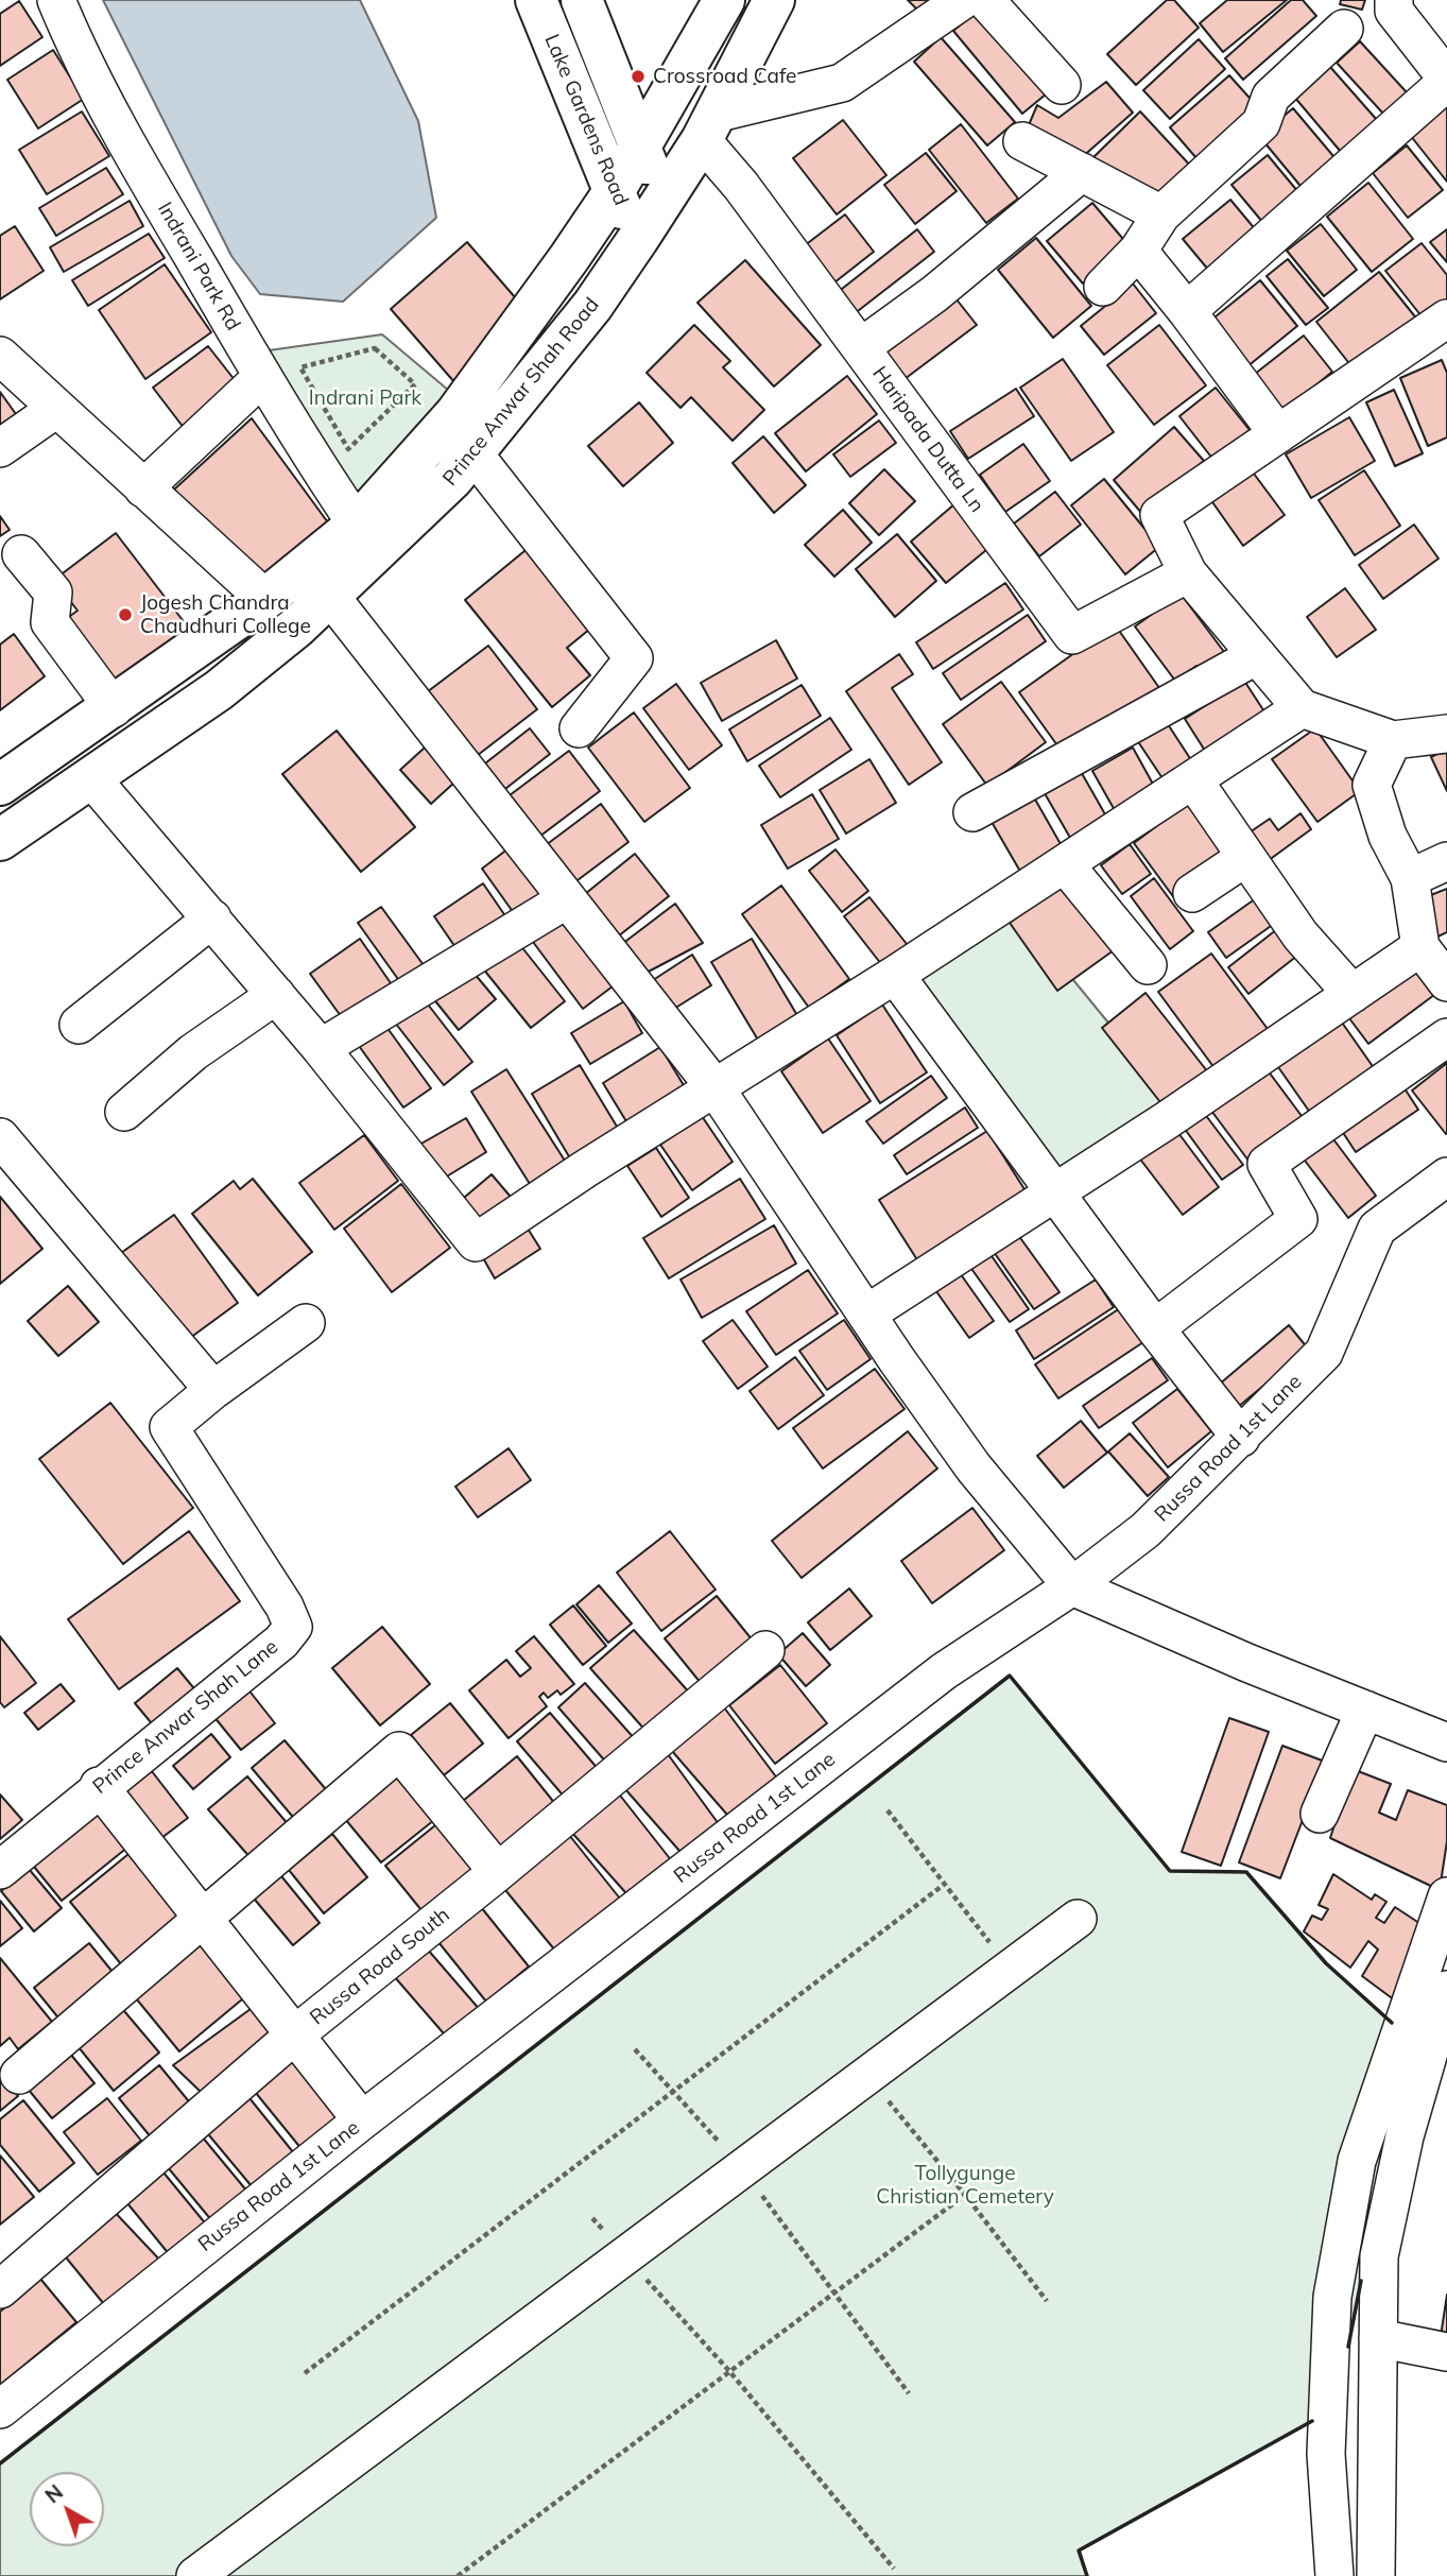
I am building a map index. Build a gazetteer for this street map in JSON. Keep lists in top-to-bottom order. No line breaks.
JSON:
{"streets":{"main road":["Lake Gardens Road","Prince Anwar Shah Road"],"street":["Indrani Park Rd","Haripada Dutta Ln","Russa Road 1st Lane","Prince Anwar Shah Lane","Russa Road South"]},"crossings":[["Lake Gardens Road","Prince Anwar Shah Road"],["Indrani Park Rd","Prince Anwar Shah Road"],["Prince Anwar Shah Road","Haripada Dutta Ln"]],"parks":["Indrani Park","Tollygunge Christian Cemetery"],"places":["Crossroad Cafe","Jogesh Chandra Chaudhuri College"],"north":"top left"}
